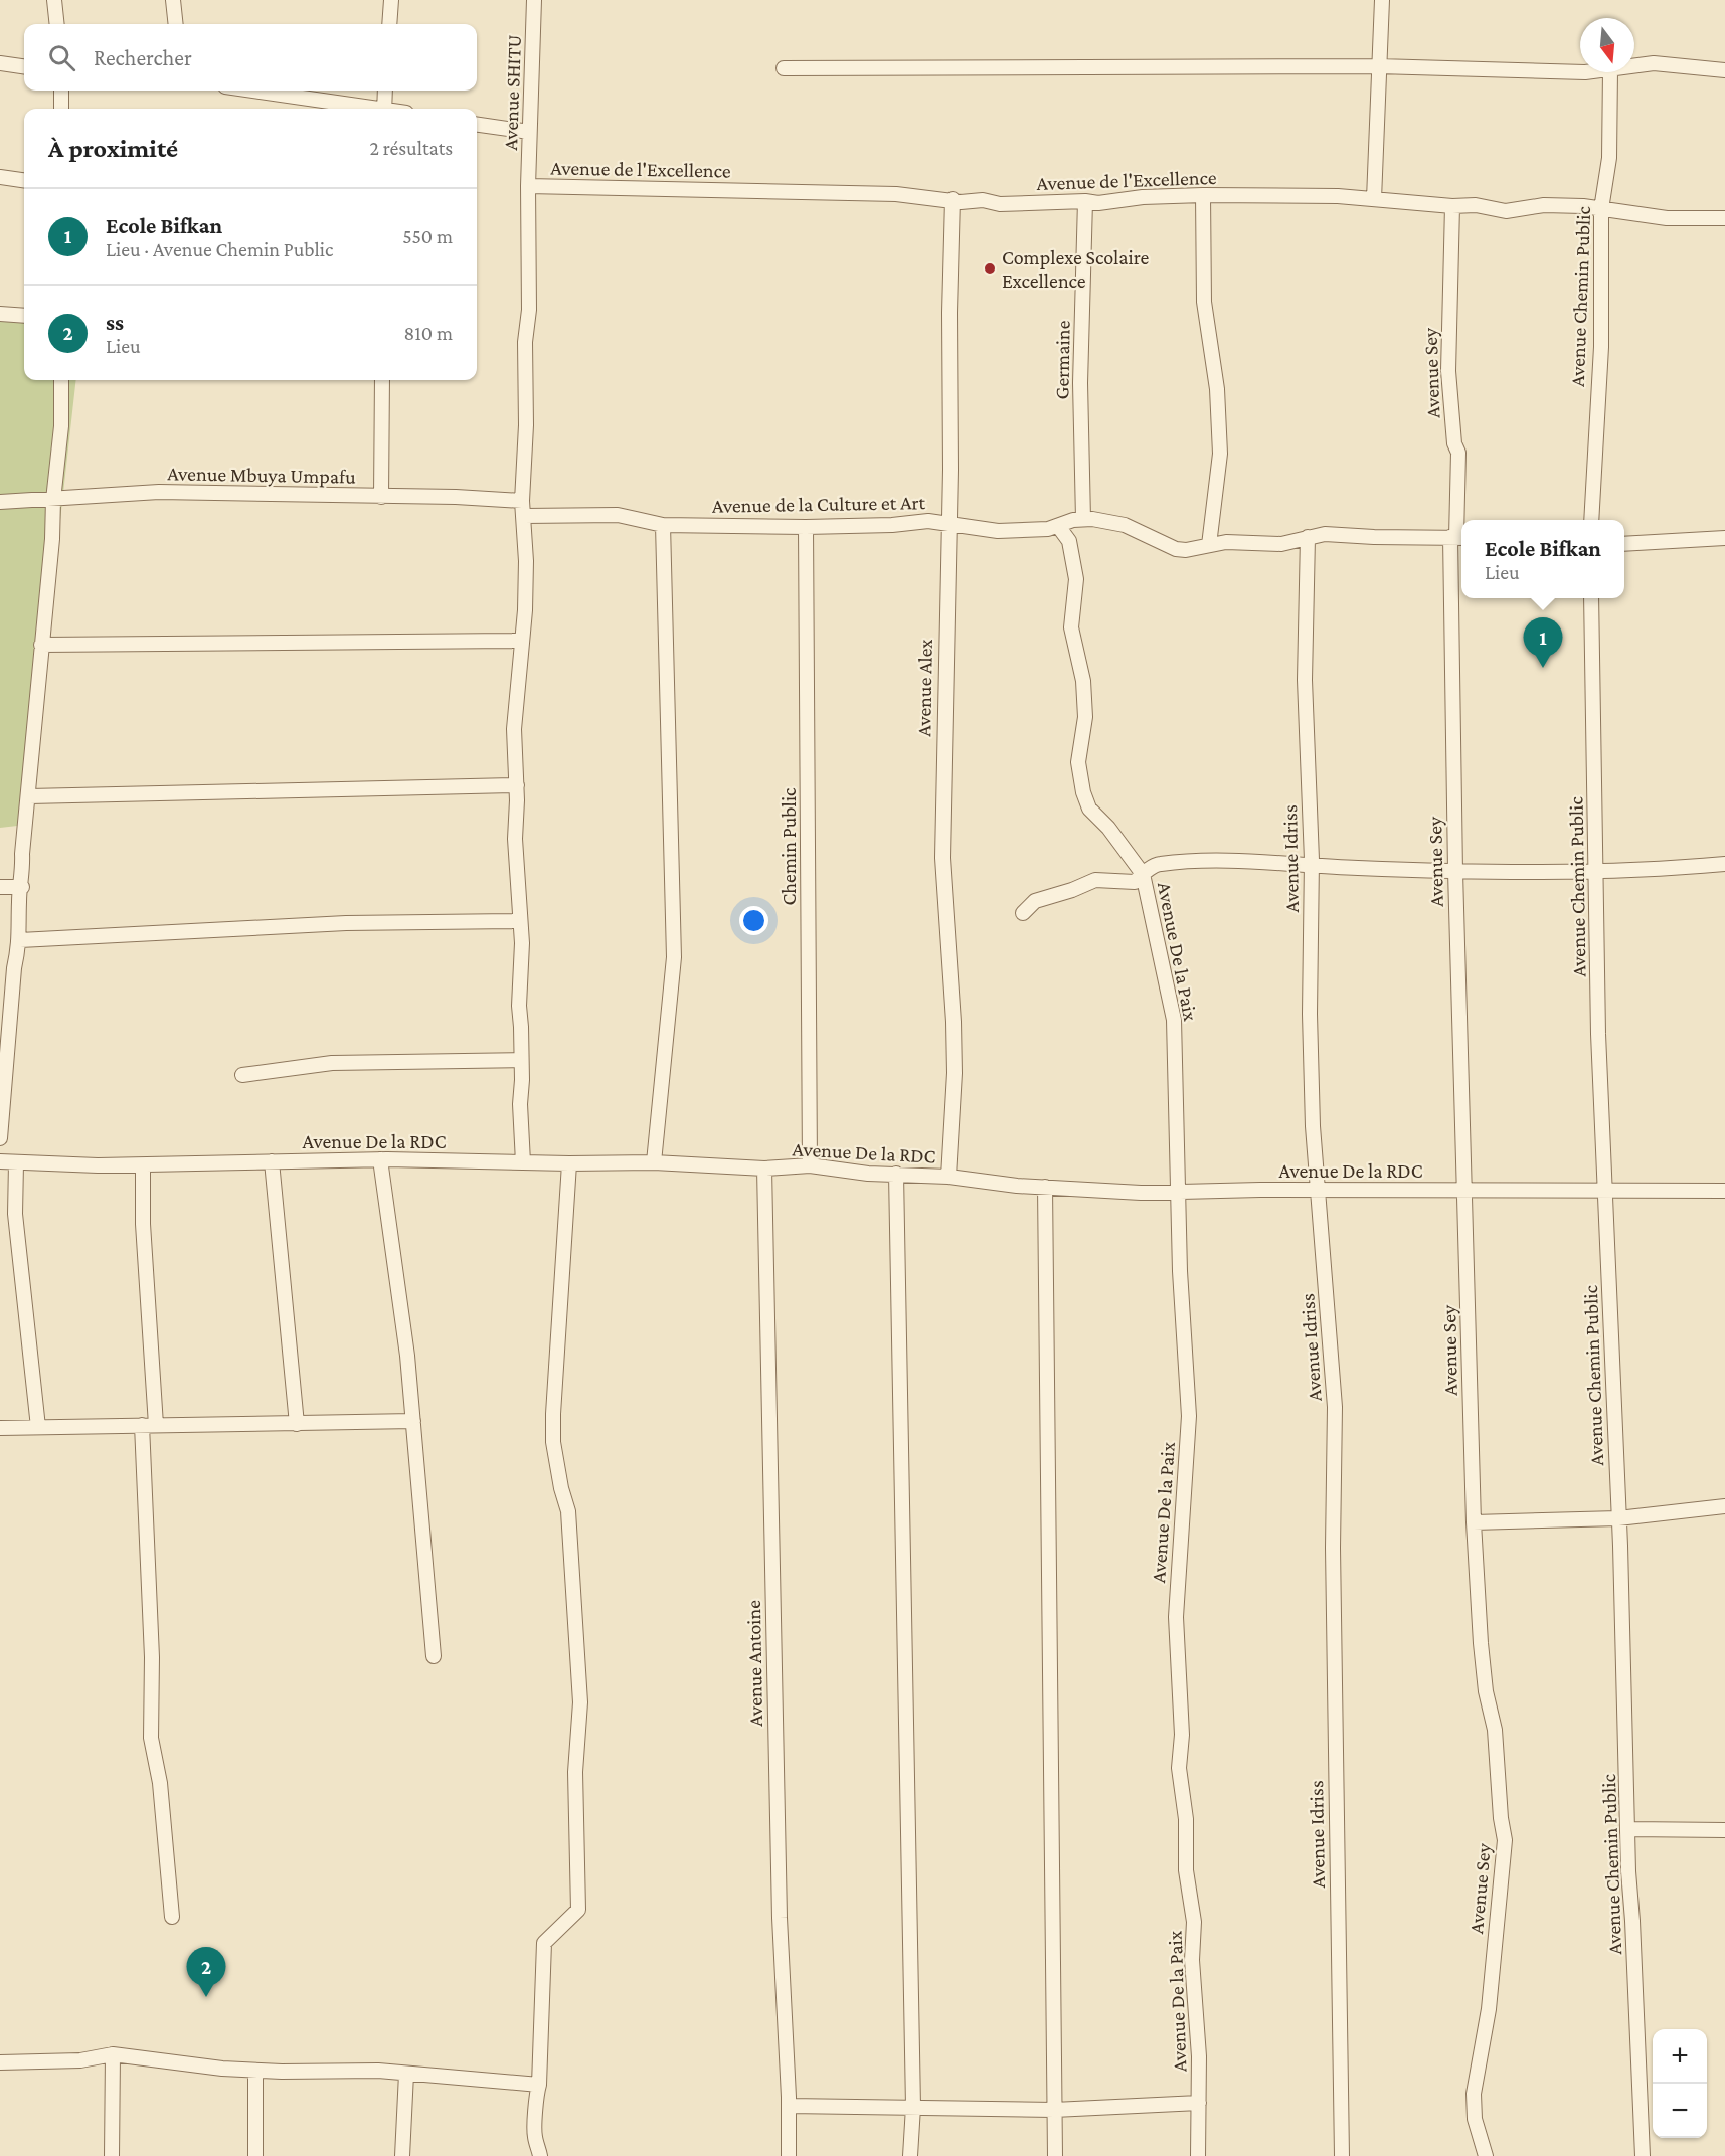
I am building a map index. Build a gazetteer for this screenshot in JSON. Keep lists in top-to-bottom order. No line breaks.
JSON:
{"streets":{"street":["Avenue SHITU","Avenue de l'Excellence","Avenue Chemin Public","Germaine","Avenue Sey","Avenue Mbuya Umpafu","Avenue de la Culture et Art","Avenue Alex","Chemin Public","Avenue Idriss","Avenue De la Paix","Avenue De la RDC","Avenue Antoine"]},"crossings":[["Avenue SHITU","Avenue de l'Excellence"],["Avenue SHITU","Avenue Mbuya Umpafu"],["Avenue SHITU","Avenue de la Culture et Art"],["Avenue SHITU","Avenue De la RDC"],["Avenue de l'Excellence","Avenue Chemin Public"],["Avenue de l'Excellence","Germaine"],["Avenue de l'Excellence","Avenue Sey"],["Avenue de l'Excellence","Avenue Alex"],["Avenue Chemin Public","Avenue De la RDC"],["Germaine","Avenue de la Culture et Art"],["Avenue Sey","Avenue de la Culture et Art"],["Avenue Sey","Avenue De la RDC"],["Avenue de la Culture et Art","Avenue Alex"],["Avenue de la Culture et Art","Chemin Public"],["Avenue de la Culture et Art","Avenue Idriss"],["Avenue Alex","Avenue De la RDC"],["Chemin Public","Avenue De la RDC"],["Avenue Idriss","Avenue De la RDC"],["Avenue De la Paix","Avenue De la RDC"],["Avenue De la RDC","Avenue Antoine"]],"places":["Complexe Scolaire Excellence"],"north":"bottom","page":{"search":"Rechercher","heading":["À proximité","2 résultats"],"list":[{"mark":"1","name":"Ecole Bifkan","note":"Lieu · Avenue Chemin Public","value":"550 m"},{"mark":"2","name":"ss","note":"Lieu","value":"810 m"}],"popup":["Ecole Bifkan","Lieu"],"pins":["1","2"],"map_buttons":["+","−"]}}
